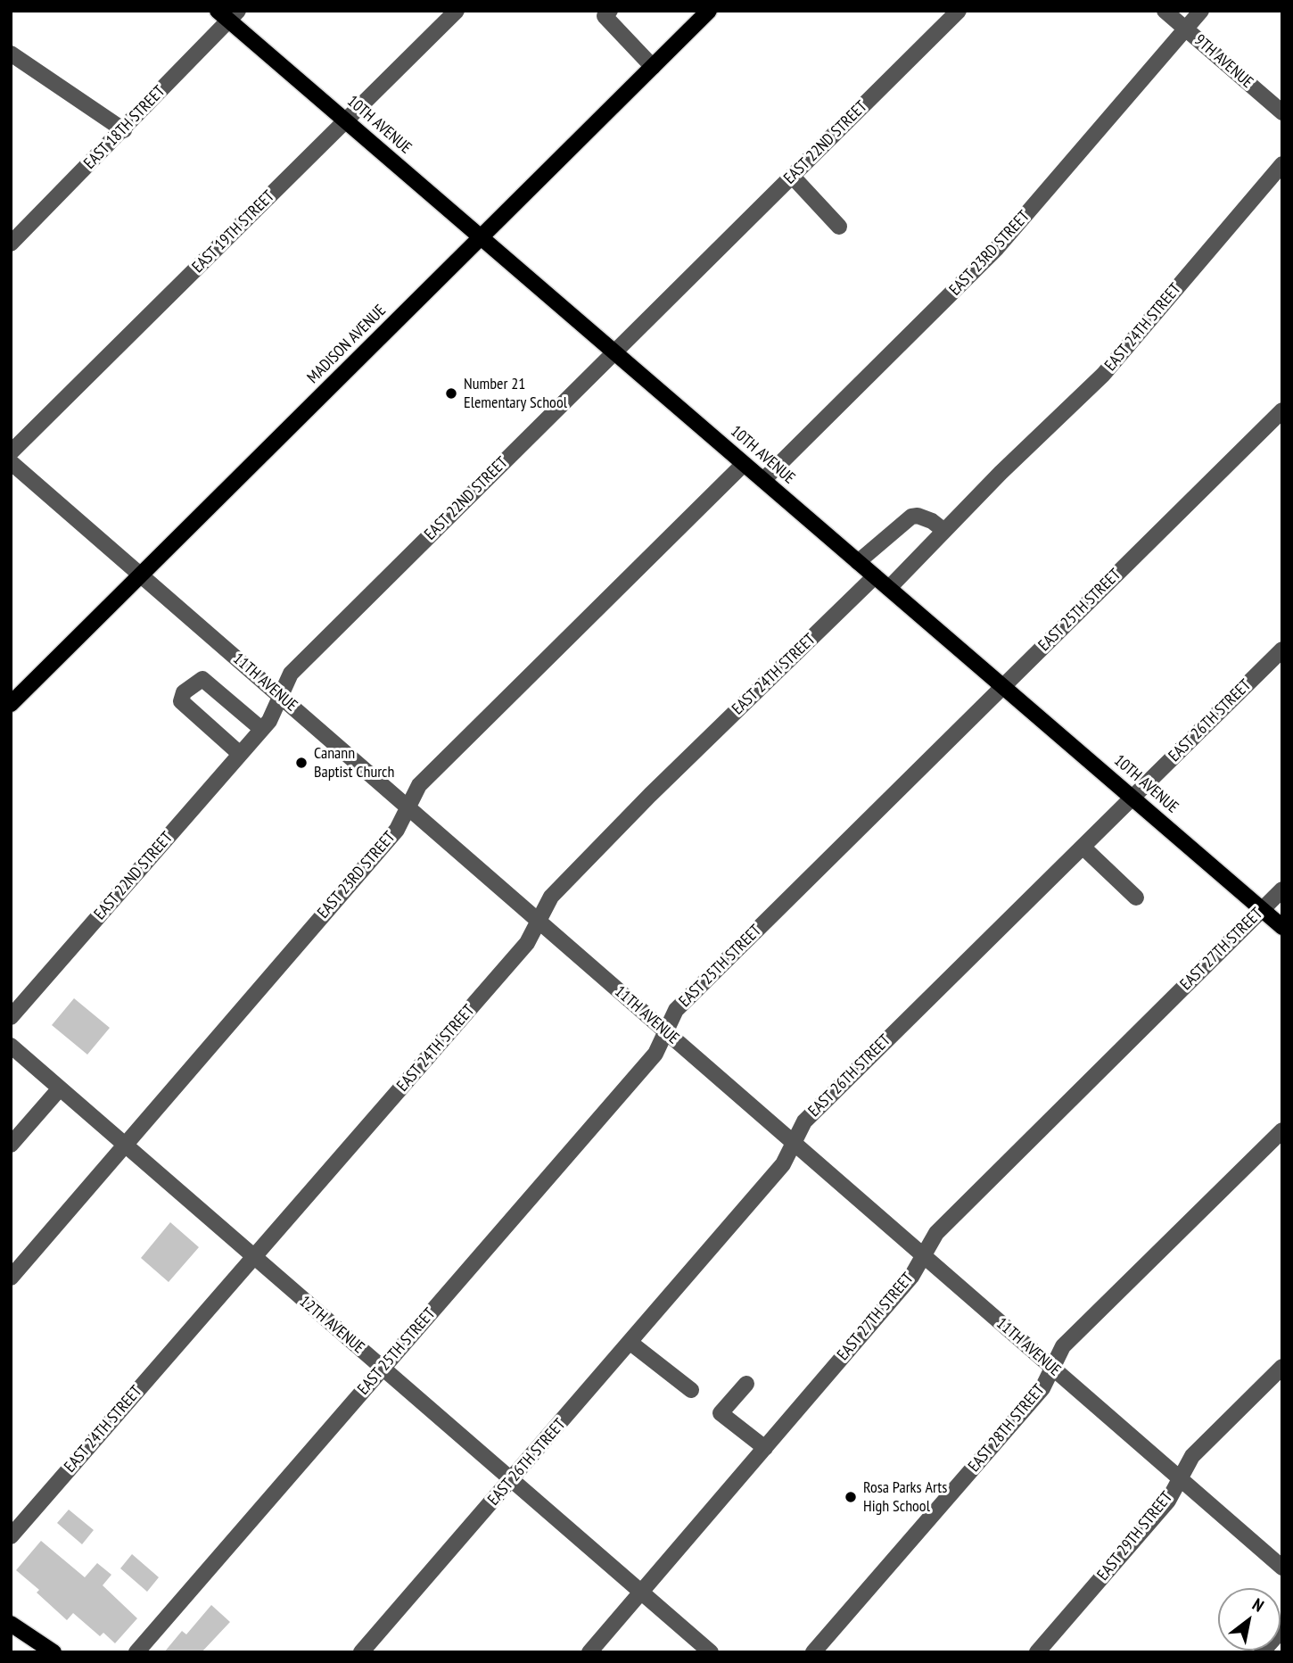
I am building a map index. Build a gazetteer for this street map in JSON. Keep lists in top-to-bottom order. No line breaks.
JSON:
{"streets":{"main road":["10TH AVENUE","MADISON AVENUE"],"street":["9TH AVENUE","EAST 18TH STREET","EAST 22ND STREET","EAST 19TH STREET","EAST 23RD STREET","EAST 24TH STREET","EAST 25TH STREET","11TH AVENUE","EAST 26TH STREET","EAST 27TH STREET","12TH AVENUE","EAST 28TH STREET","EAST 29TH STREET"]},"crossings":[["9TH AVENUE","EAST 23RD STREET"],["10TH AVENUE","EAST 18TH STREET"],["10TH AVENUE","EAST 22ND STREET"],["10TH AVENUE","EAST 19TH STREET"],["10TH AVENUE","EAST 23RD STREET"],["10TH AVENUE","EAST 24TH STREET"],["10TH AVENUE","MADISON AVENUE"],["10TH AVENUE","EAST 25TH STREET"],["10TH AVENUE","EAST 26TH STREET"],["10TH AVENUE","EAST 27TH STREET"],["EAST 22ND STREET","11TH AVENUE"],["EAST 23RD STREET","11TH AVENUE"],["EAST 23RD STREET","12TH AVENUE"],["EAST 24TH STREET","11TH AVENUE"],["EAST 24TH STREET","12TH AVENUE"],["MADISON AVENUE","11TH AVENUE"],["EAST 25TH STREET","11TH AVENUE"],["EAST 25TH STREET","12TH AVENUE"],["11TH AVENUE","EAST 26TH STREET"],["11TH AVENUE","EAST 27TH STREET"],["11TH AVENUE","EAST 28TH STREET"],["11TH AVENUE","EAST 29TH STREET"],["EAST 26TH STREET","12TH AVENUE"],["EAST 27TH STREET","12TH AVENUE"]],"places":["Number 21 Elementary School","Canann Baptist Church","Rosa Parks Arts High School"],"north":"top right"}
